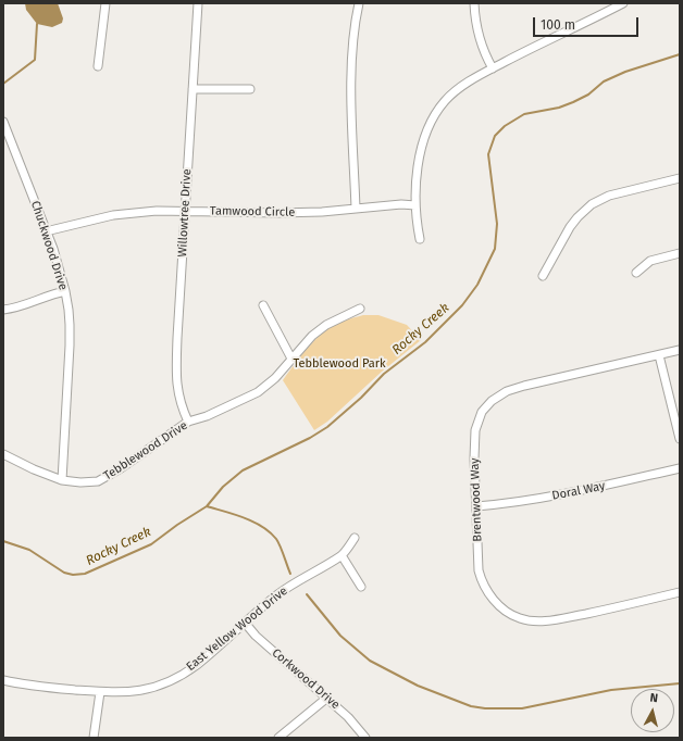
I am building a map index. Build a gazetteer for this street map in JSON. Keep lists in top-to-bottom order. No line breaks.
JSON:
{"streets":{"street":["Tamwood Circle","Willowtree Drive","Chuckwood Drive","Tebblewood Drive","Doral Way","Brentwood Way","East Yellow Wood Drive","Corkwood Drive"]},"crossings":[["Tamwood Circle","Willowtree Drive"],["Tamwood Circle","Chuckwood Drive"],["Willowtree Drive","Tebblewood Drive"],["Chuckwood Drive","Tebblewood Drive"],["Doral Way","Brentwood Way"],["East Yellow Wood Drive","Corkwood Drive"]],"water":["Rocky Creek"],"parks":["Tebblewood Park"],"scale_bar":"100 m","north":"top"}
